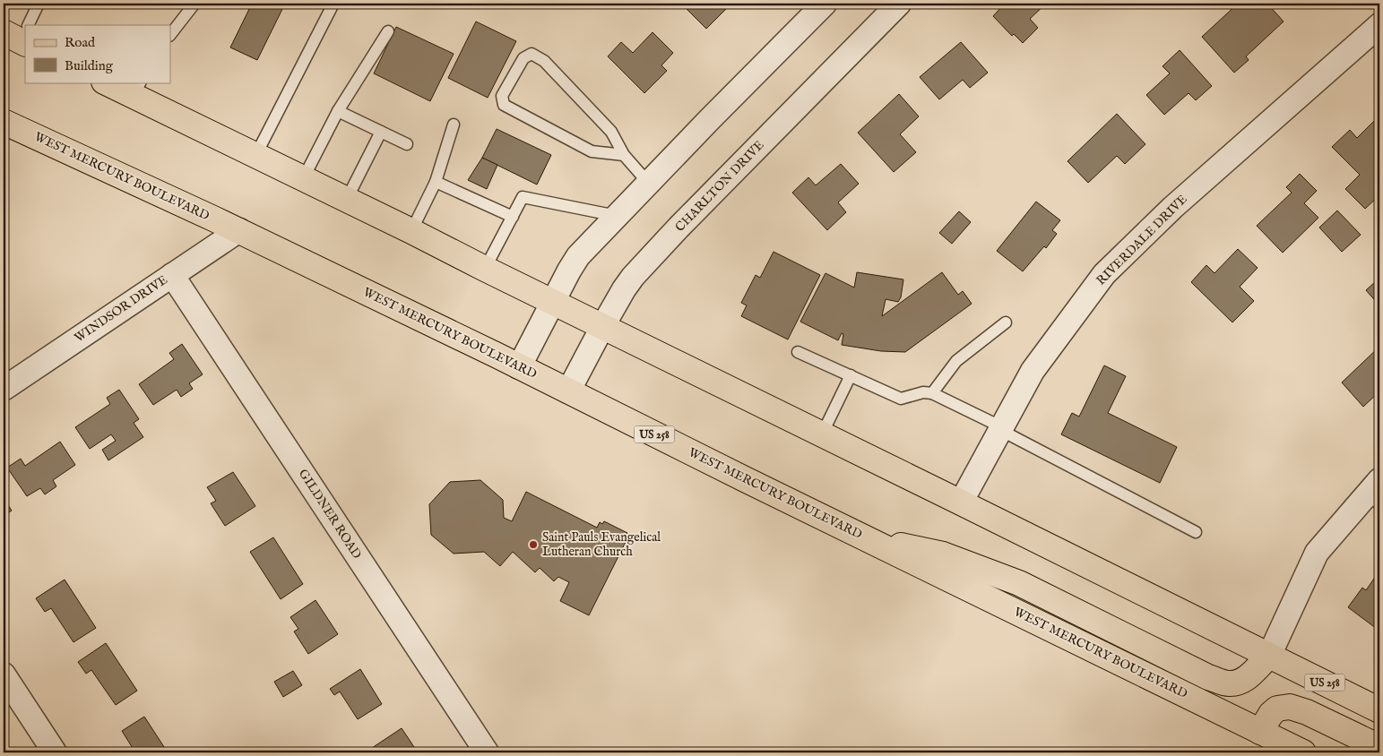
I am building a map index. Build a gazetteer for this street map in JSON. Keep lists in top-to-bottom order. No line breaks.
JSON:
{"streets":{"main road":["WEST MERCURY BOULEVARD","US 258"],"street":["CHARLTON DRIVE","RIVERDALE DRIVE","WINDSOR DRIVE","GILDNER ROAD"]},"crossings":[["WEST MERCURY BOULEVARD","CHARLTON DRIVE"],["WEST MERCURY BOULEVARD","WINDSOR DRIVE"],["CHARLTON DRIVE","US 258"],["RIVERDALE DRIVE","US 258"],["WINDSOR DRIVE","GILDNER ROAD"]],"places":["Saint Pauls Evangelical Lutheran Church"],"legend":["Road","Building"]}
